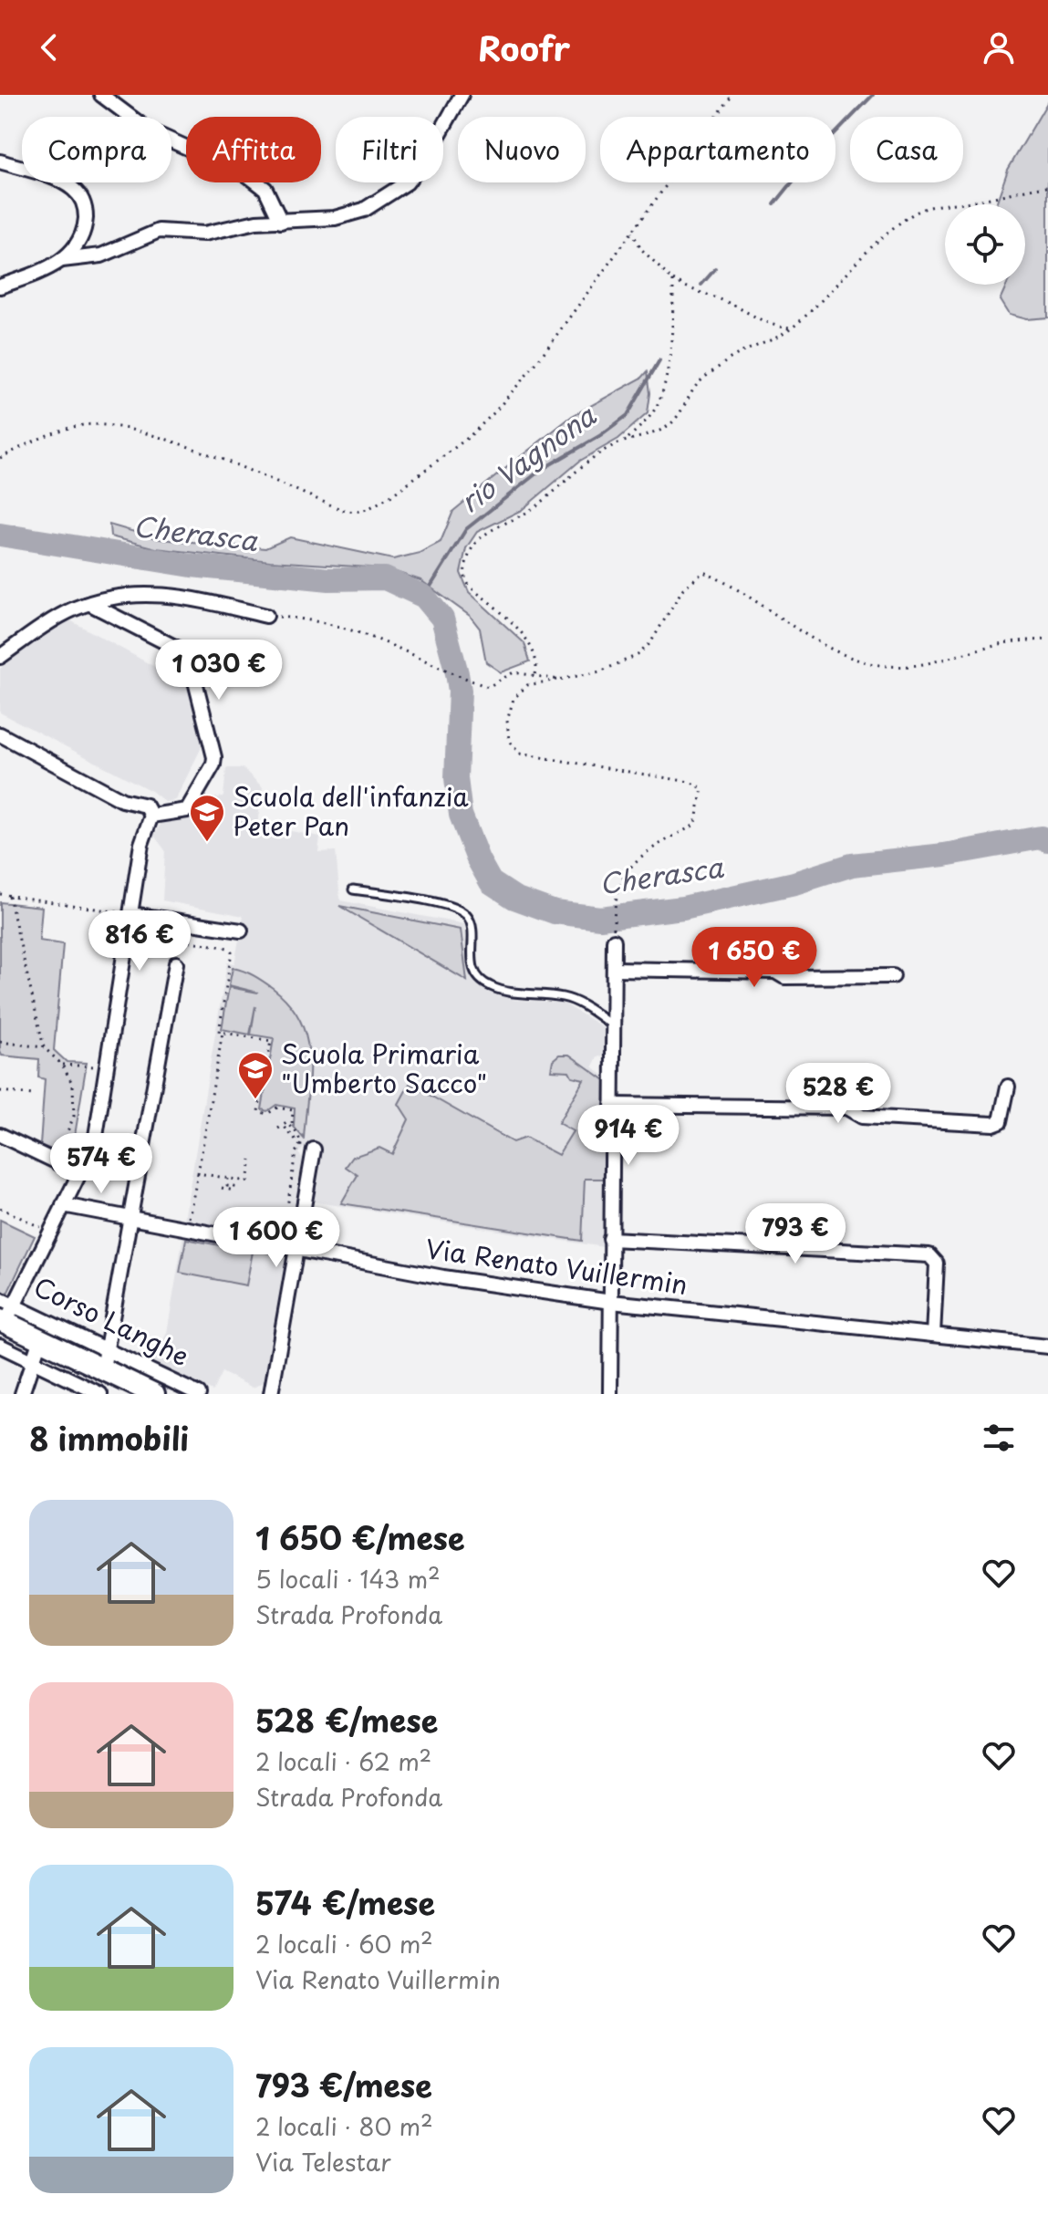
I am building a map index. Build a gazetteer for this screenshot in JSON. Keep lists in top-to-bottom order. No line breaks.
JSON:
{"streets":{"main road":["Corso Langhe"],"street":["Via Renato Vuillermin"]},"water":["rio Vagnona","Cherasca"],"places":{"school or university":["Scuola dell'infanzia Peter Pan","Scuola Primaria \"Umberto Sacco\""]},"page":{"header":"Roofr","chip":["Compra","Affitta","Filtri","Nuovo","Appartamento","Casa"],"price":["1 030 €","816 €","1 650 €","528 €","914 €","574 €","793 €","1 600 €"],"heading":"8 immobili","list":[{"name":"1 650 €/mese","note":"5 locali · 143 m² · Strada Profonda"},{"name":"528 €/mese","note":"2 locali · 62 m² · Strada Profonda"},{"name":"574 €/mese","note":"2 locali · 60 m² · Via Renato Vuillermin"},{"name":"793 €/mese","note":"2 locali · 80 m² · Via Telestar"}]}}
